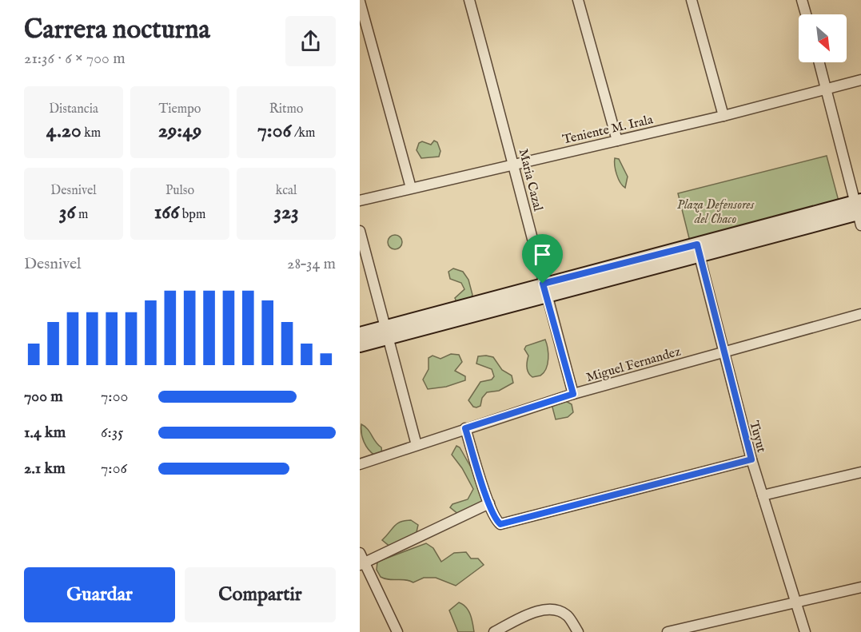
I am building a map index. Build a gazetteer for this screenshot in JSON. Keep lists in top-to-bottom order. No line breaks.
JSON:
{"streets":{"street":["Teniente M. Irala","Maria Cazal","Miguel Fernandez","Tuyut"]},"crossings":[["Teniente M. Irala","Maria Cazal"],["Maria Cazal","Miguel Fernandez"],["Miguel Fernandez","Tuyut"]],"parks":["Plaza Defensores del Chaco"],"north":"bottom right","page":{"heading":["Carrera nocturna","21:36 · 6 × 700 m"],"stats":[["Distancia","4.20 km"],["Tiempo","29:49"],["Ritmo","7:06 /km"],["Desnivel","36 m"],["Pulso","166 bpm"],["kcal","323"]],"chart":["Desnivel","28–34 m"],"list":[{"name":"700 m","note":"7:00"},{"name":"1.4 km","note":"6:35"},{"name":"2.1 km","note":"7:06"}],"buttons":["Guardar","Compartir"]}}
